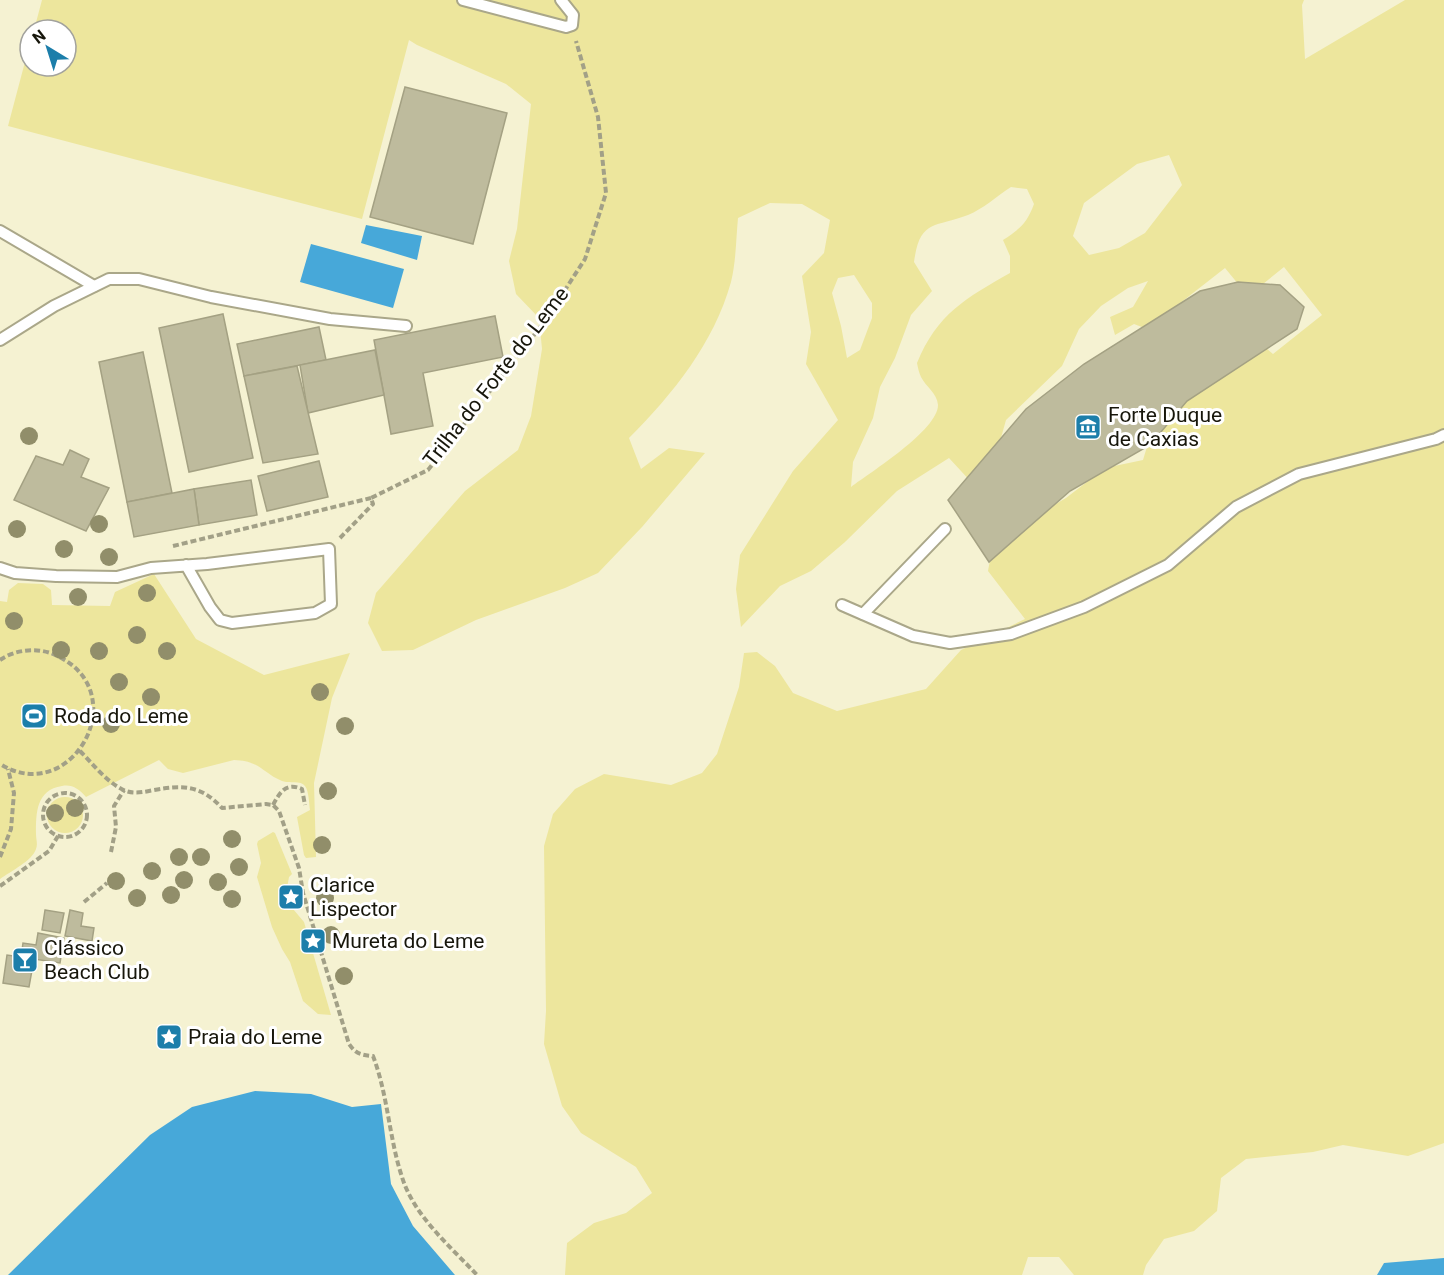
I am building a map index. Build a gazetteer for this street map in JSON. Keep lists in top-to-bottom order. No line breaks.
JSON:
{"streets":{"path":["Trilha do Forte do Leme"]},"places":{"museum":["Forte Duque de Caxias"],"sports":["Roda do Leme"],"place":["Clarice Lispector","Mureta do Leme","Praia do Leme"],"bar":["Clássico Beach Club"]},"north":"top left"}
